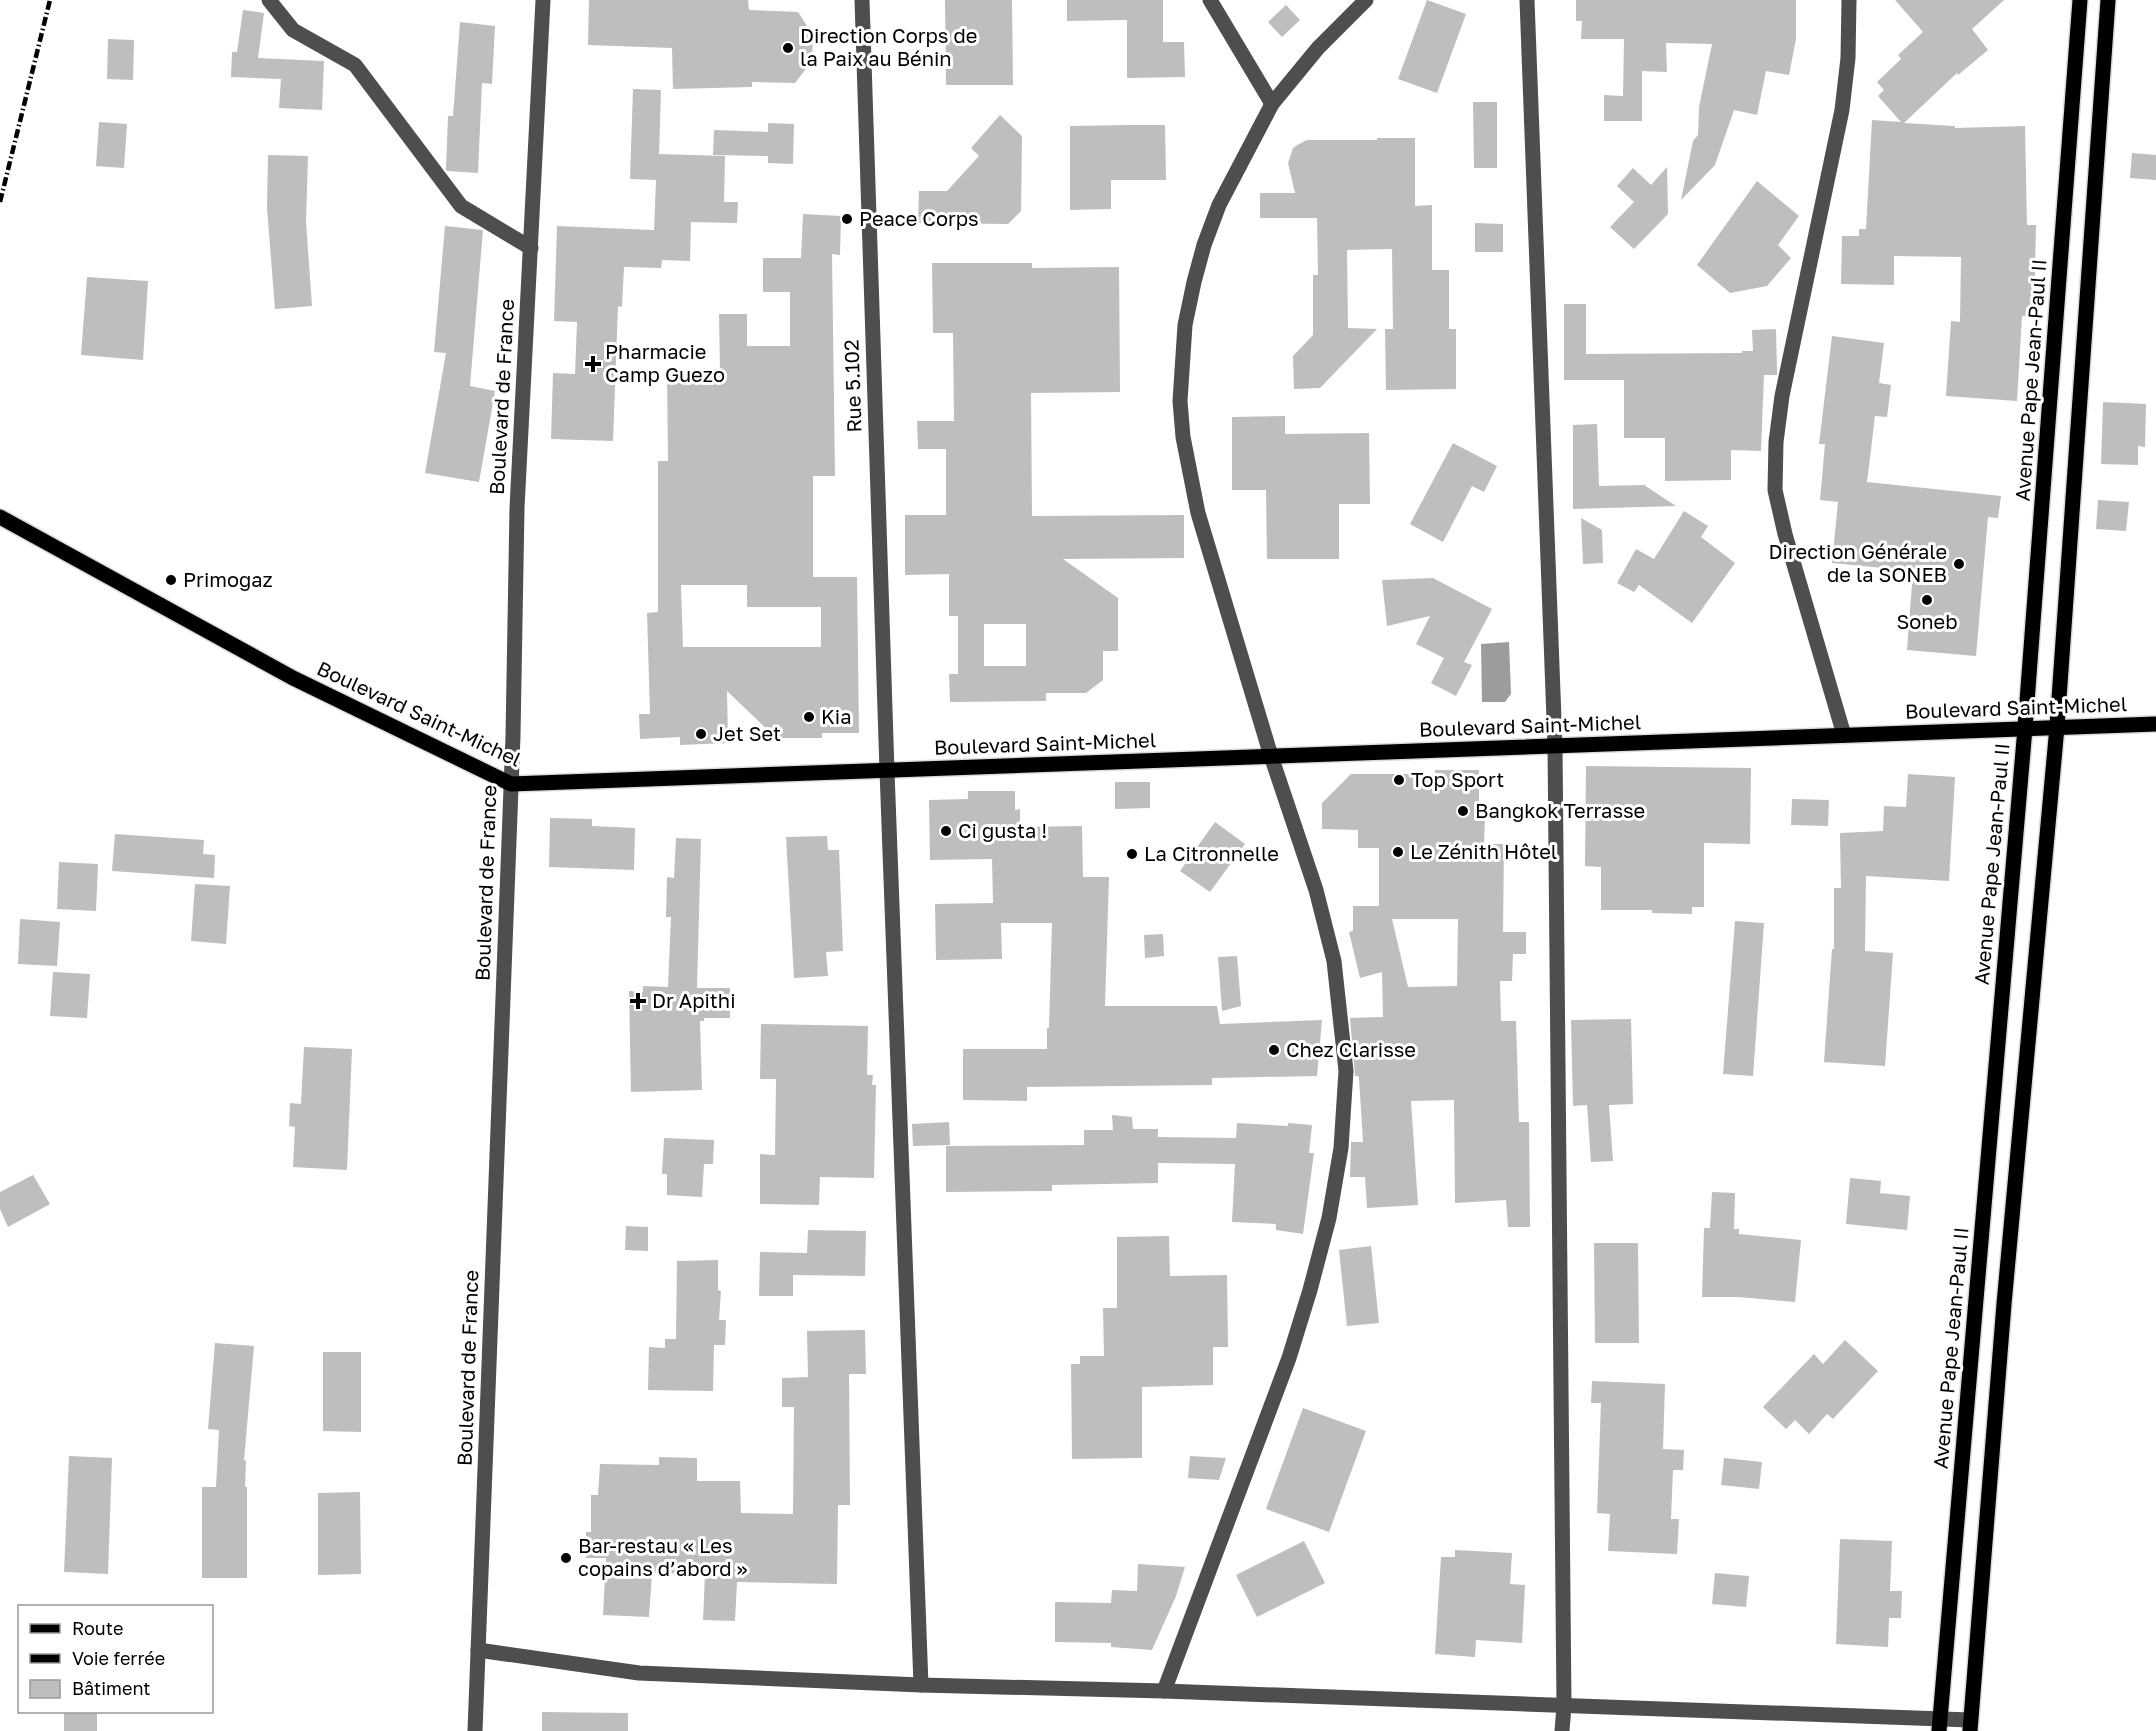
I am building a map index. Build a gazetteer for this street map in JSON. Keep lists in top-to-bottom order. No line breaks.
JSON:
{"streets":{"main road":["Avenue Pape Jean-Paul II","Boulevard Saint-Michel"],"street":["Rue 5.102","Boulevard de France"]},"crossings":[["Avenue Pape Jean-Paul II","Boulevard Saint-Michel"],["Rue 5.102","Boulevard Saint-Michel"],["Boulevard de France","Boulevard Saint-Michel"]],"places":{"other":["Direction Corps de la Paix au Bénin","Peace Corps","Direction Générale de la SONEB","Primogaz","Soneb","Kia","Jet Set","Top Sport","Bangkok Terrasse","Ci gusta !","Le Zénith Hôtel","La Citronnelle","Chez Clarisse","Bar-restau « Les copains d’abord »"],"health":["Pharmacie Camp Guezo","Dr Apithi"]},"legend":["Route","Voie ferrée","Bâtiment"]}
